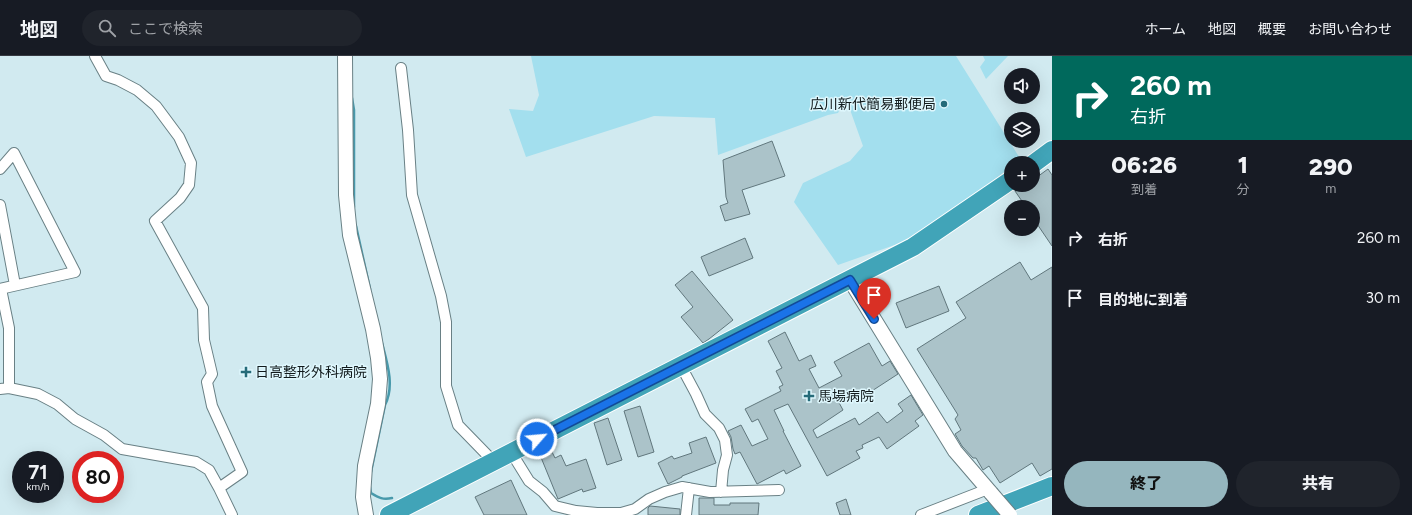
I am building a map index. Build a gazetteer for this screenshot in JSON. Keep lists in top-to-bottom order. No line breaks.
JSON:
{"places":{"other":["広川新代簡易郵便局"],"health":["日高整形外科病院","馬場病院"]},"page":{"header":"地図","search":"ここで検索","nav":["ホーム","地図","概要","お問い合わせ"],"turn":["260 m","右折"],"map_buttons":["+","−"],"eta":["06:26","到着","1","分","290","m"],"list":[{"name":"右折","value":"260 m"},{"name":"目的地に到着","value":"30 m"}],"speed":"71 km/h","limit":"80","buttons":["終了","共有"]}}
